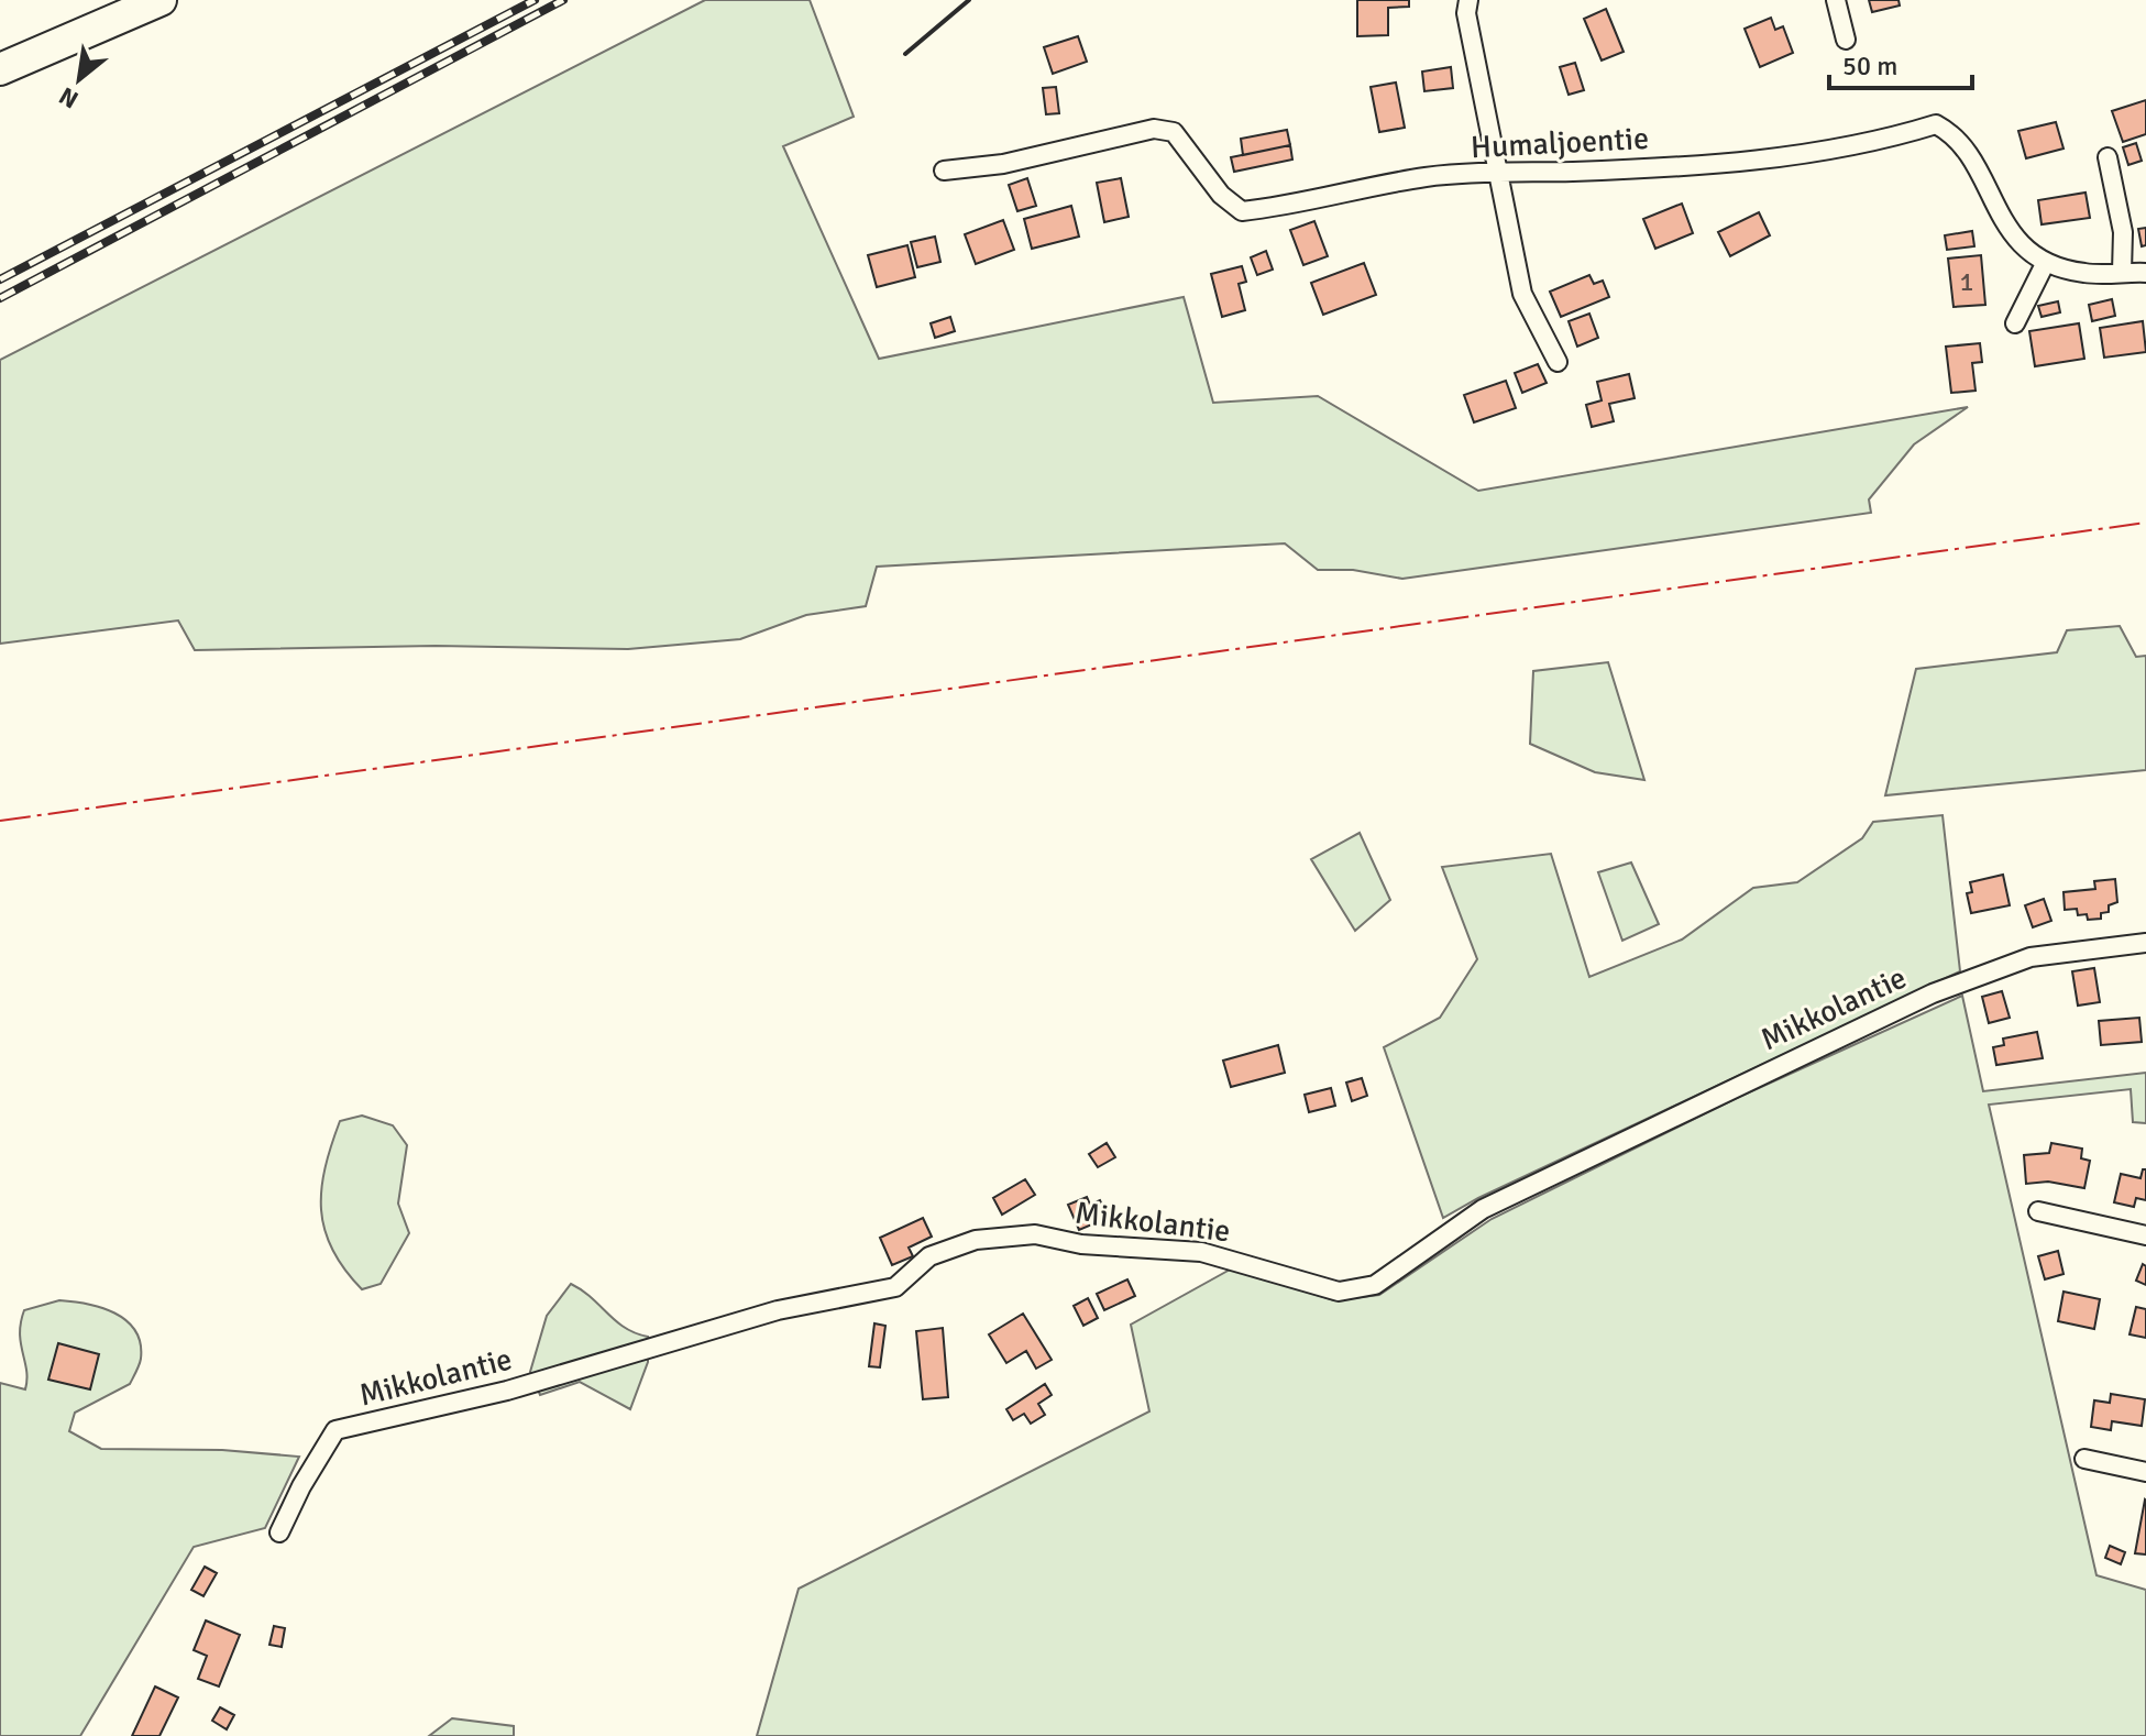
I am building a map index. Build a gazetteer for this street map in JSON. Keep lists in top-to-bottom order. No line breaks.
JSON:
{"streets":{"street":["Humaljoentie","Mikkolantie"]},"house_numbers":["1"],"scale_bar":"50 m","north":"bottom left"}
